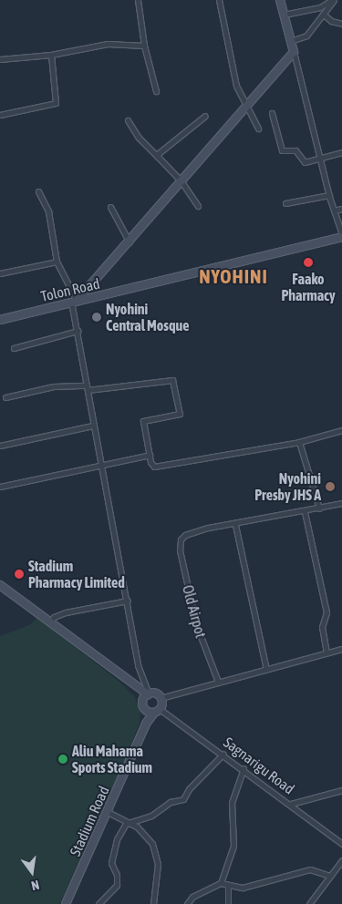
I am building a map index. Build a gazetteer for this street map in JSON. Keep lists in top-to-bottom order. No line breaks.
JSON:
{"streets":{"main road":["Tolon Road","Stadium Road"],"street":["Old Airpot","Sagnarigu Road"]},"crossings":[["Sagnarigu Road","Stadium Road"]],"districts":["NYOHINI"],"places":["Faako Pharmacy","Nyohini Central Mosque","Nyohini Presby JHS A","Stadium Pharmacy Limited","Aliu Mahama Sports Stadium"],"north":"bottom"}
